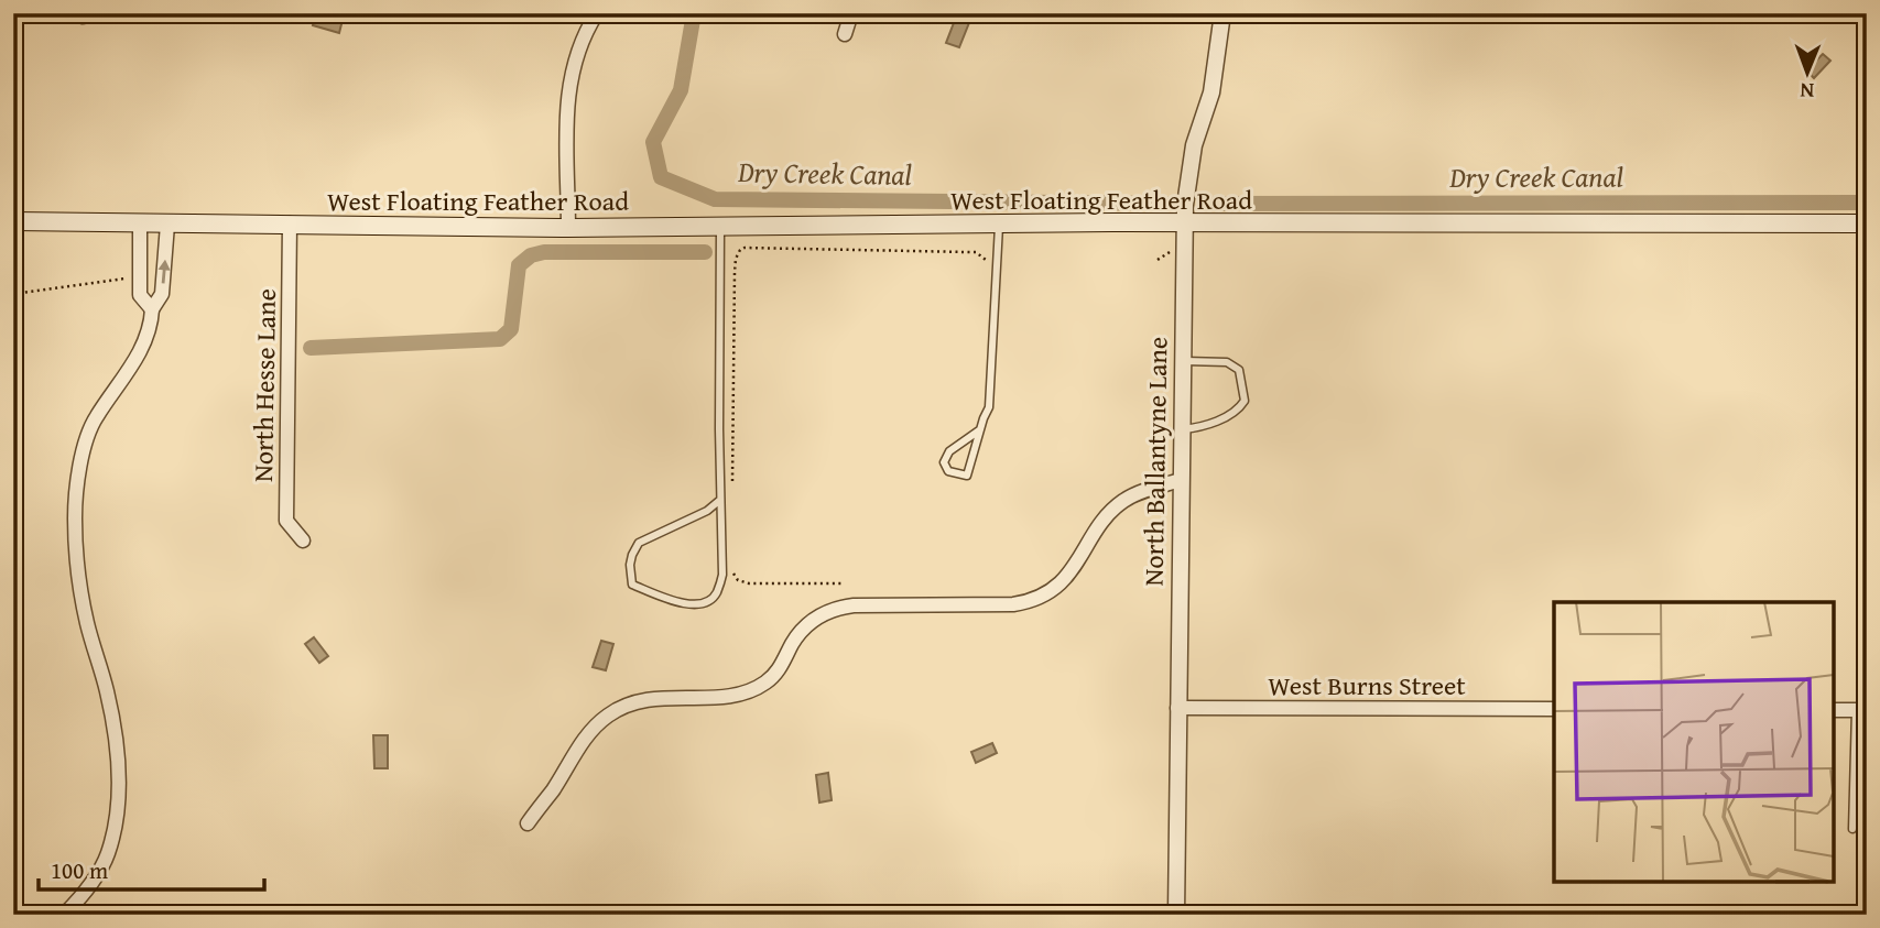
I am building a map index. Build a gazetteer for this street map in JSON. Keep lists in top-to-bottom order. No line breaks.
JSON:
{"streets":{"main road":["West Floating Feather Road"],"street":["North Hesse Lane","North Ballantyne Lane","West Burns Street"]},"crossings":[["West Floating Feather Road","North Hesse Lane"],["West Floating Feather Road","North Ballantyne Lane"],["North Ballantyne Lane","West Burns Street"]],"water":["Dry Creek Canal"],"scale_bar":"100 m","north":"bottom"}
